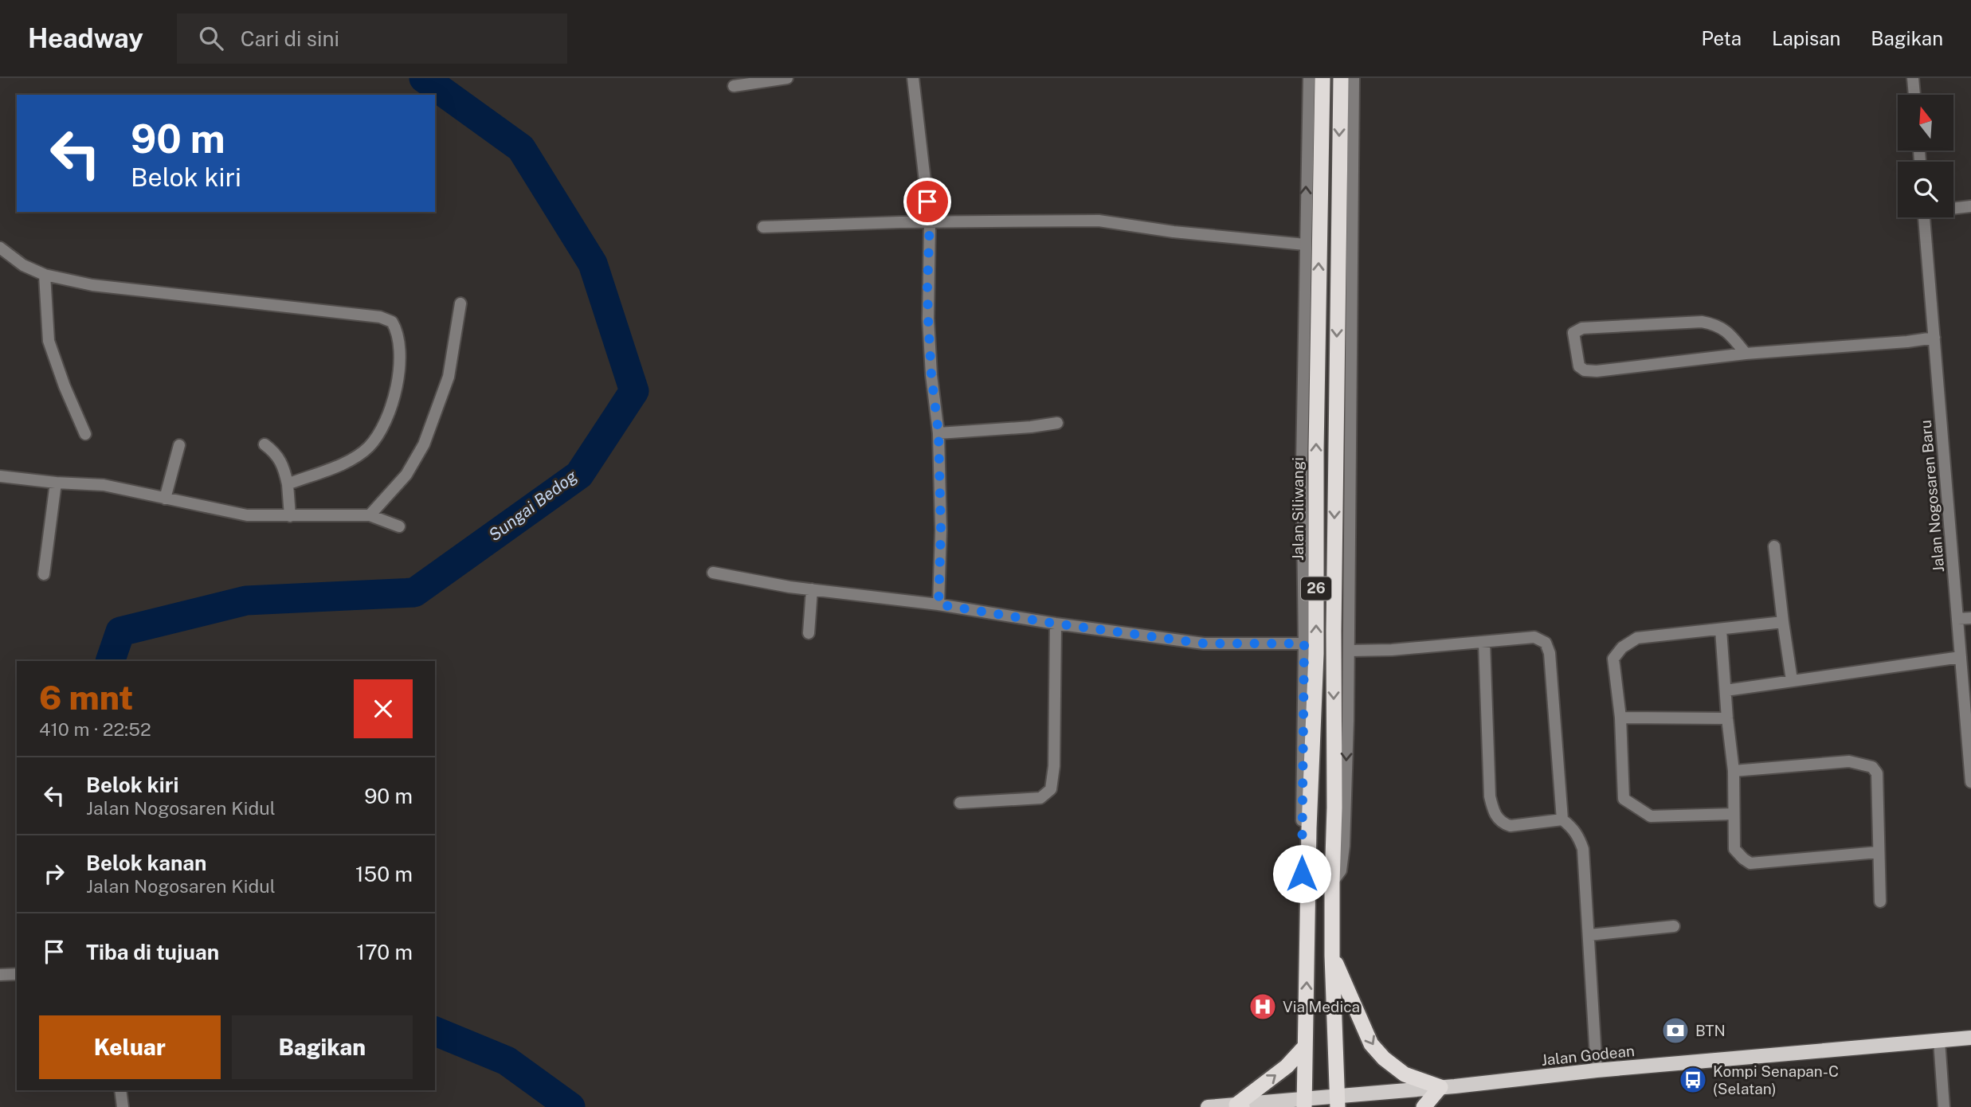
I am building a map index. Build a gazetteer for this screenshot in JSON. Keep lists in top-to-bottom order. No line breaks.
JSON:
{"streets":{"highway":["Jalan Siliwangi","26"],"main road":["Jalan Godean"],"street":["Jalan Nogosaren Baru"]},"crossings":[["Jalan Siliwangi","Jalan Godean"],["26","Jalan Godean"]],"water":["Sungai Bedog"],"places":{"hospital":["Via Medica"],"bank":["BTN"],"bus stop":["Kompi Senapan-C (Selatan)"]},"north":"top","page":{"header":"Headway","search":"Cari di sini","nav":["Peta","Lapisan","Bagikan"],"turn":["90 m","Belok kiri"],"heading":["6 mnt","410 m · 22:52"],"list":[{"name":"Belok kiri","note":"Jalan Nogosaren Kidul","value":"90 m"},{"name":"Belok kanan","note":"Jalan Nogosaren Kidul","value":"150 m"},{"name":"Tiba di tujuan","value":"170 m"}],"buttons":["Keluar","Bagikan"]}}
